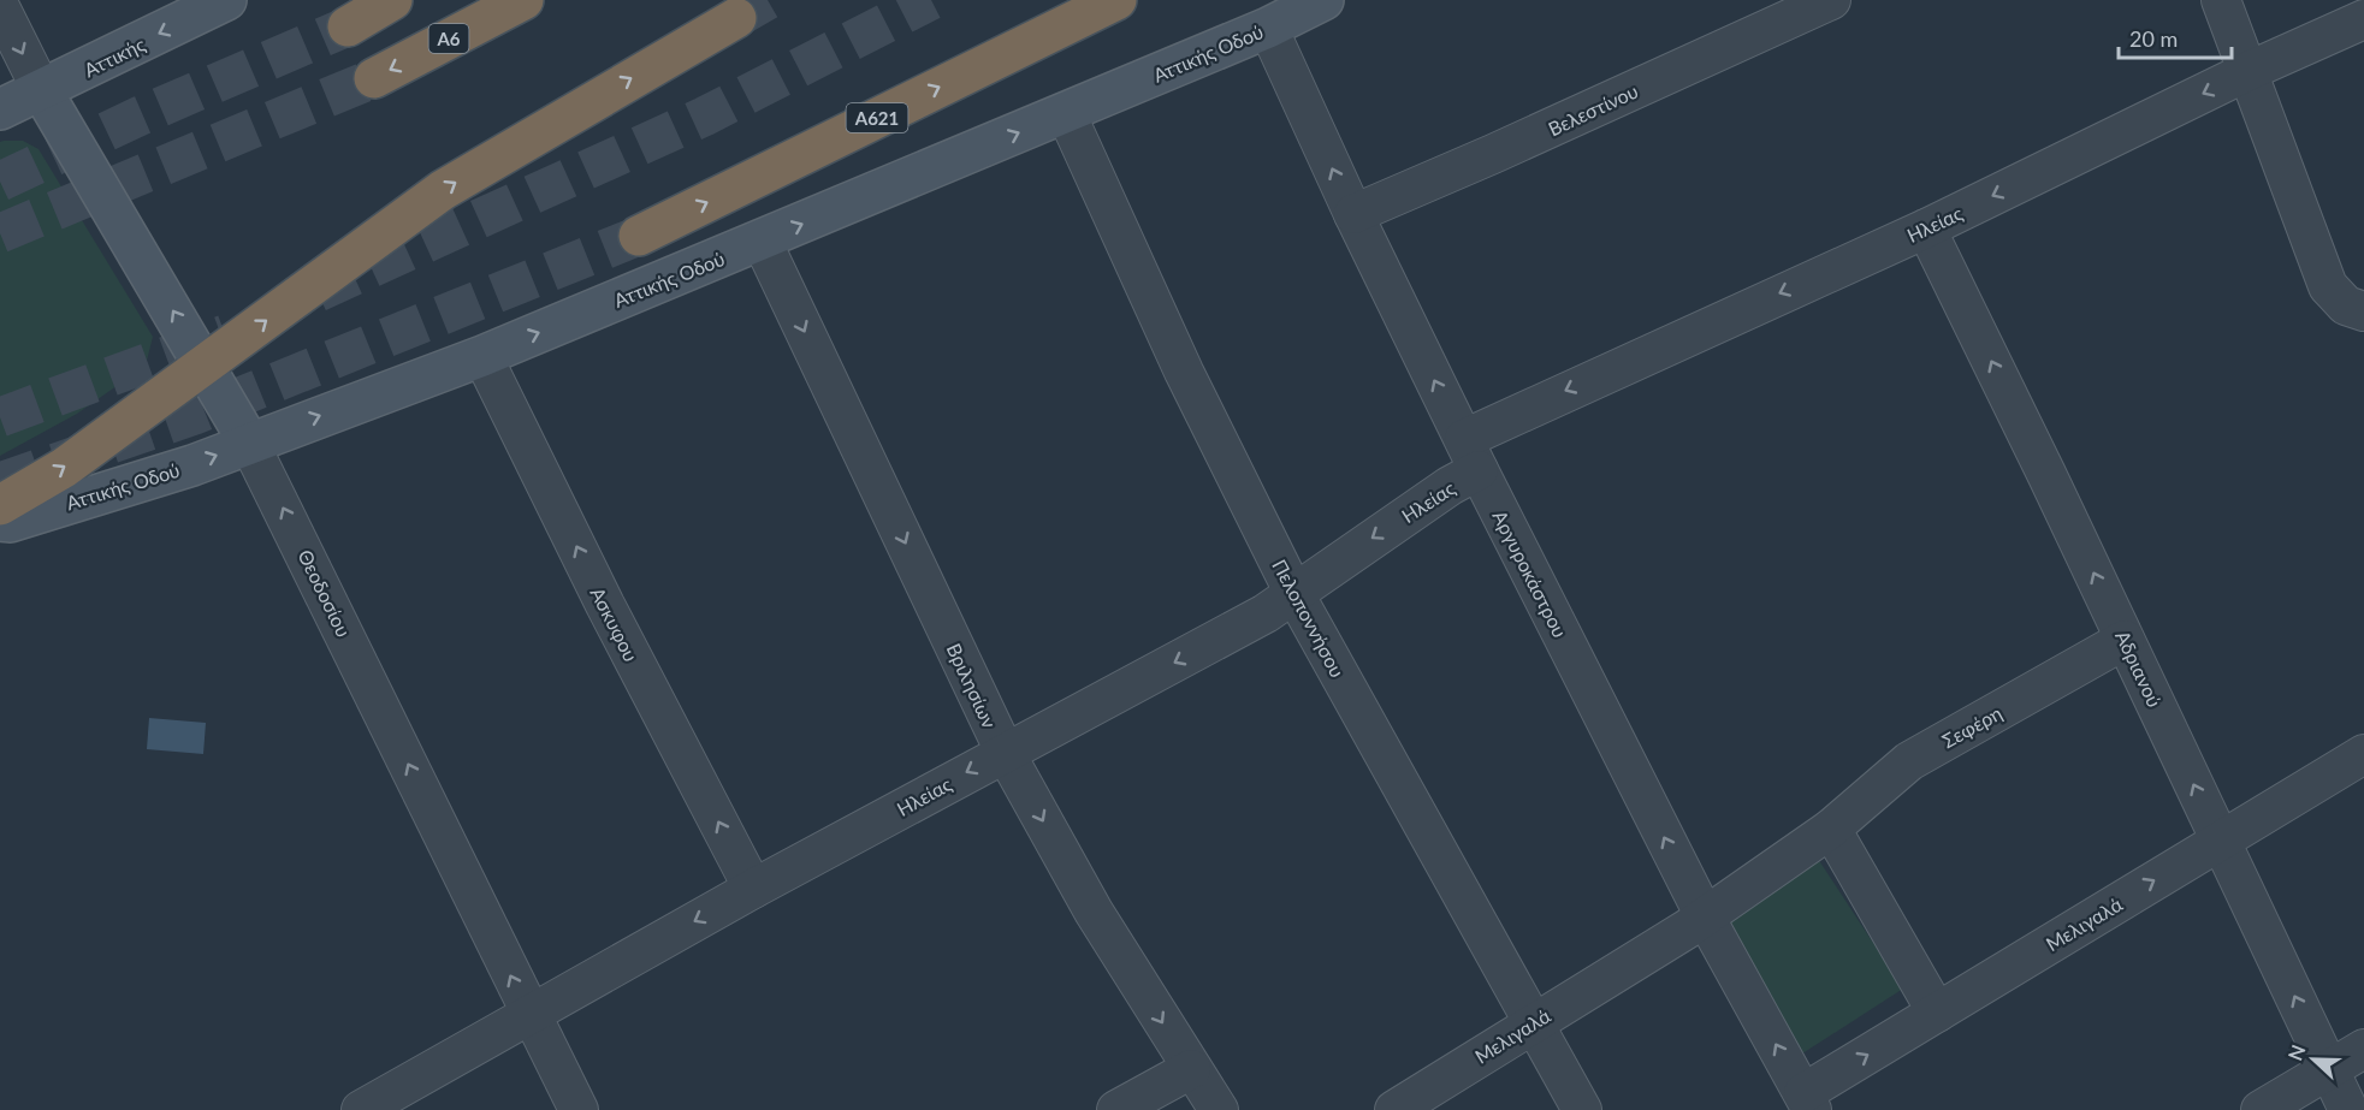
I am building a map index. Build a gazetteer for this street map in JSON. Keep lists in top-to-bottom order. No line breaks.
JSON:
{"streets":{"highway":["Α6","Α621"],"street":["Αττικής Οδού","Αττικής","Βελεστίνου","Ηλείας","Αργυροκάστρου","Θεοδοσίου","Πελοποννήσου","Ασκυφου","Αδριανού","Βριλησίων","Σεφέρη","Μελιγαλά"]},"crossings":[["Αττικής Οδού","Αργυροκάστρου"],["Αττικής Οδού","Θεοδοσίου"],["Αττικής Οδού","Πελοποννήσου"],["Αττικής Οδού","Ασκυφου"],["Αττικής Οδού","Βριλησίων"],["Αττικής","Θεοδοσίου"],["Βελεστίνου","Αργυροκάστρου"],["Ηλείας","Αργυροκάστρου"],["Ηλείας","Θεοδοσίου"],["Ηλείας","Πελοποννήσου"],["Ηλείας","Ασκυφου"],["Ηλείας","Αδριανού"],["Ηλείας","Βριλησίων"],["Αργυροκάστρου","Σεφέρη"],["Αργυροκάστρου","Μελιγαλά"],["Πελοποννήσου","Μελιγαλά"],["Αδριανού","Σεφέρη"],["Αδριανού","Μελιγαλά"],["Σεφέρη","Μελιγαλά"]],"one_way":["Αττικής Οδού","Αττικής","Ηλείας","Αργυροκάστρου","Θεοδοσίου","Ασκυφου","Αδριανού","Βριλησίων","Μελιγαλά"],"scale_bar":"20 m","north":"left"}
